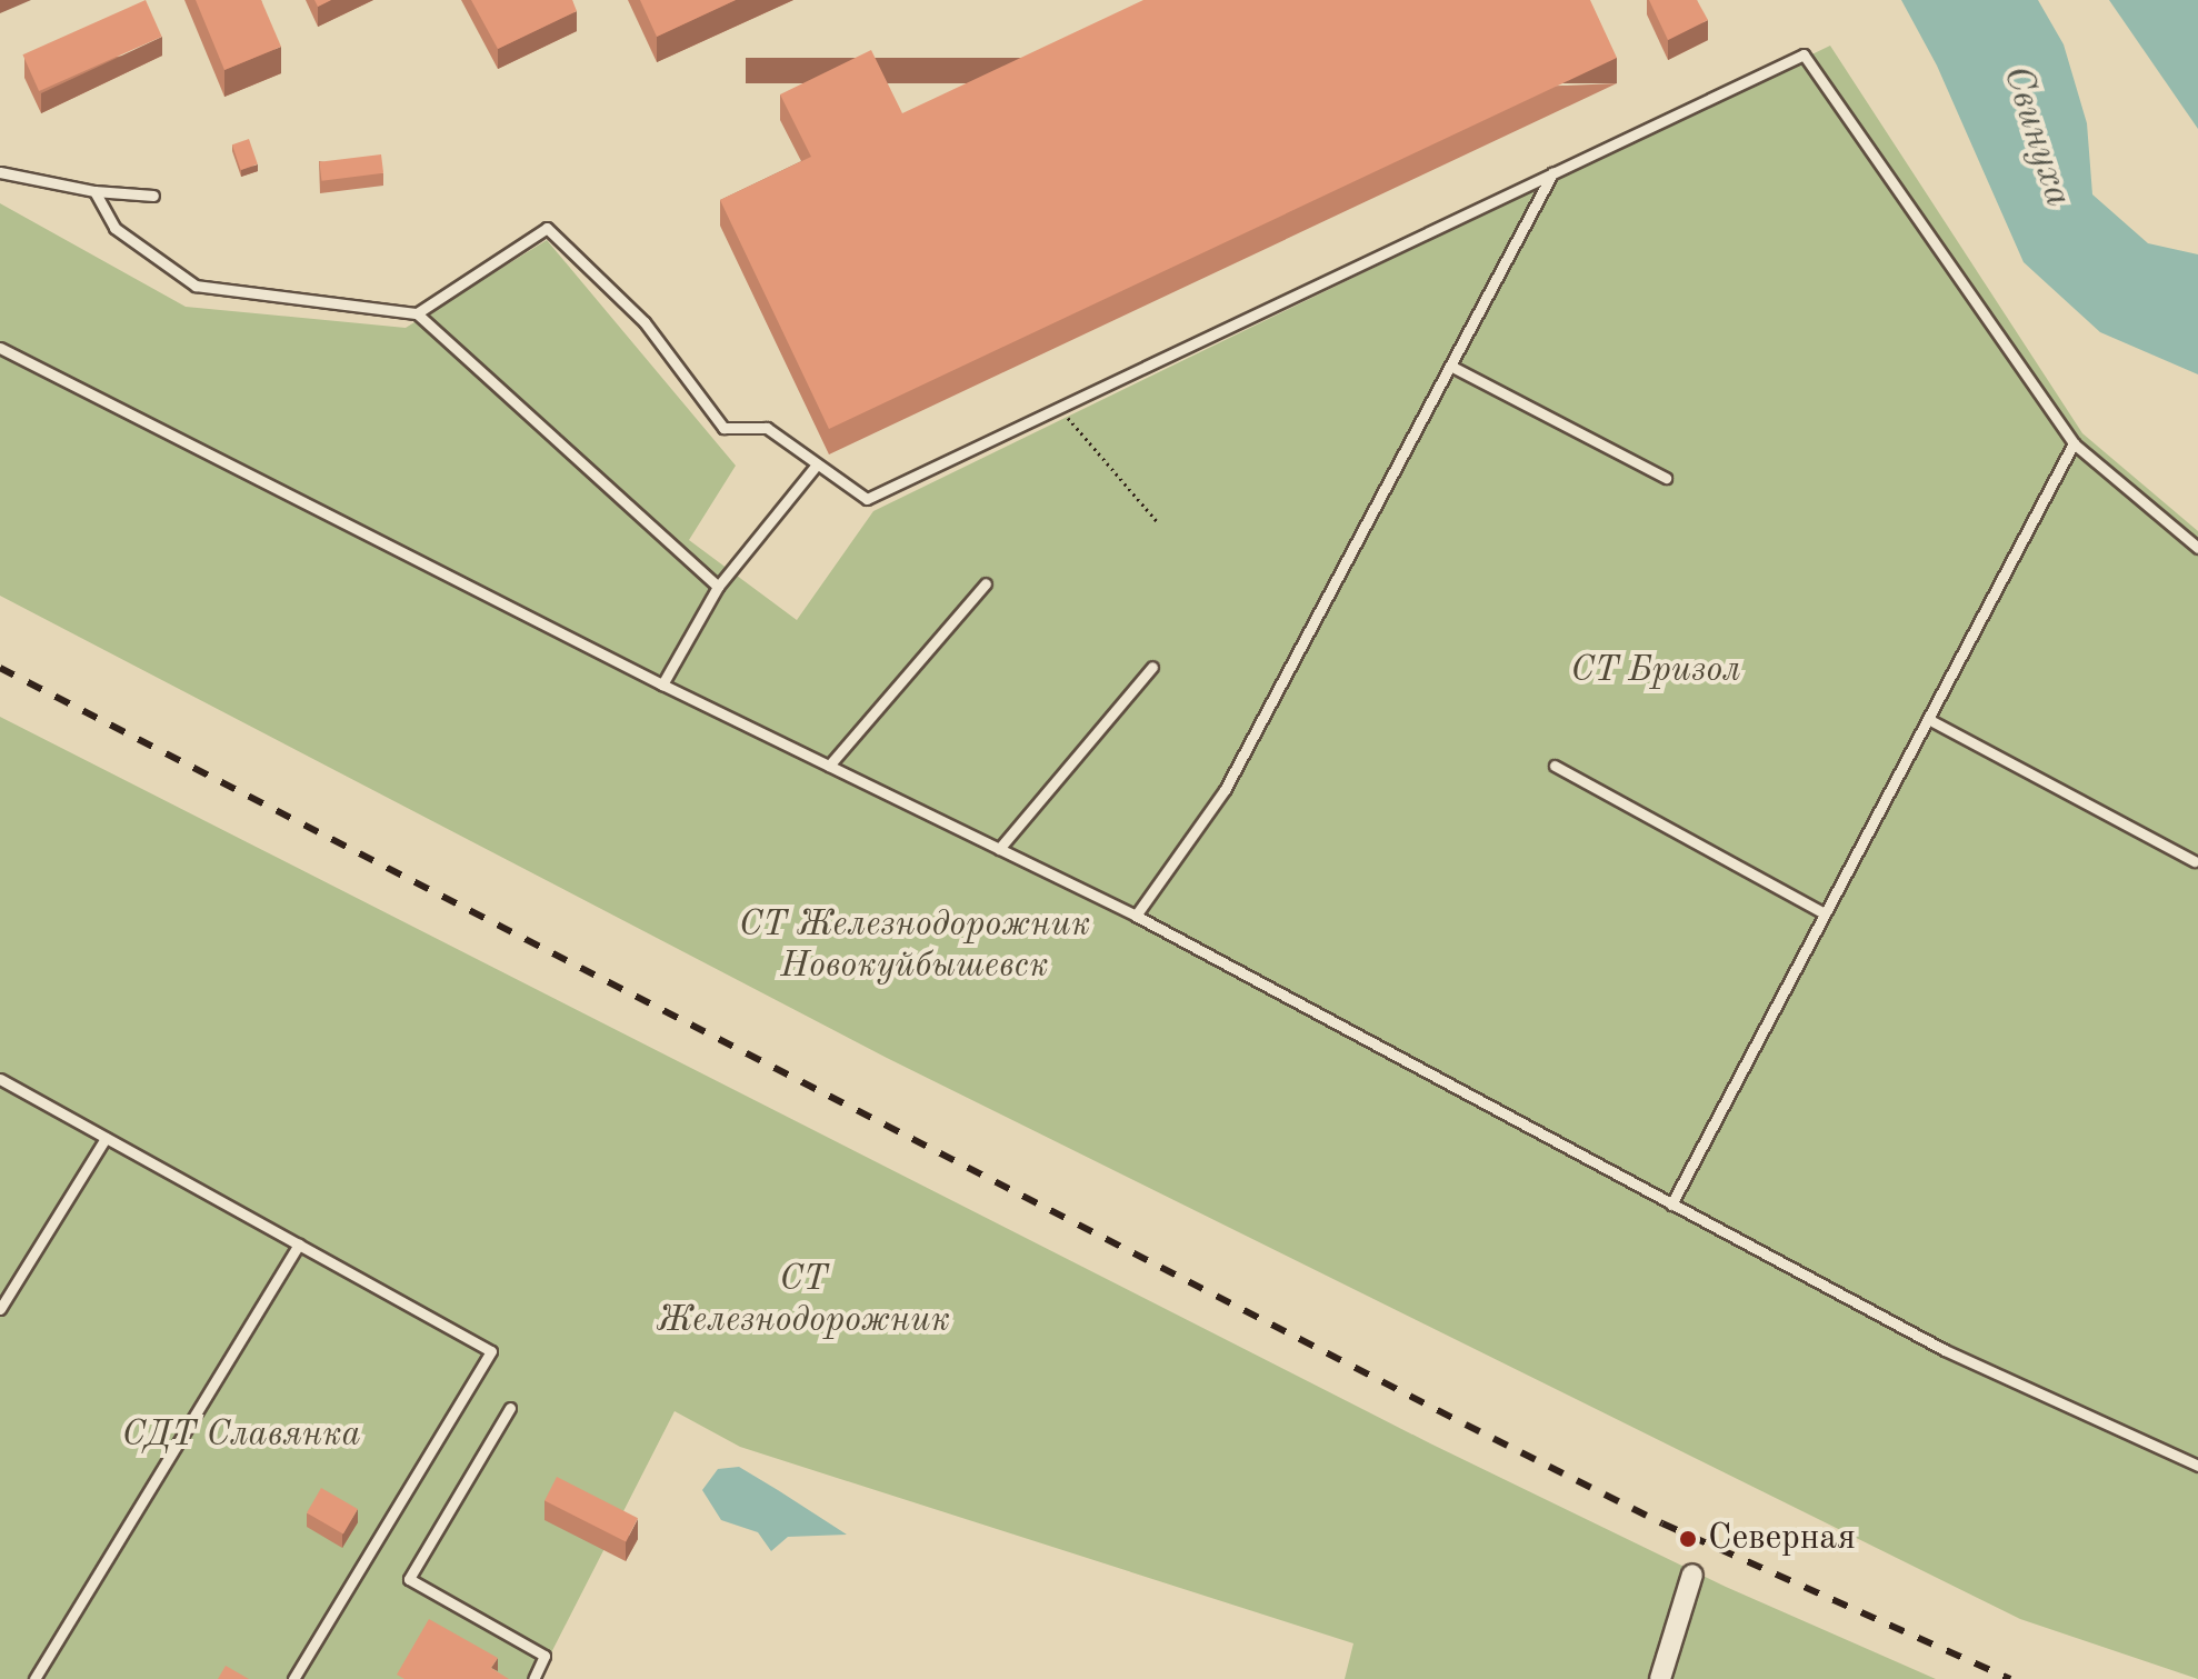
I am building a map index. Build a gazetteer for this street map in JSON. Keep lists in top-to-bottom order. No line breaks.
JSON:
{"water":["Свинуха"],"parks":["СТ Бризол","СТ Железнодорожник Новокуйбышевск","СТ Железнодорожник","СДТ Славянка"],"places":["Северная"]}
